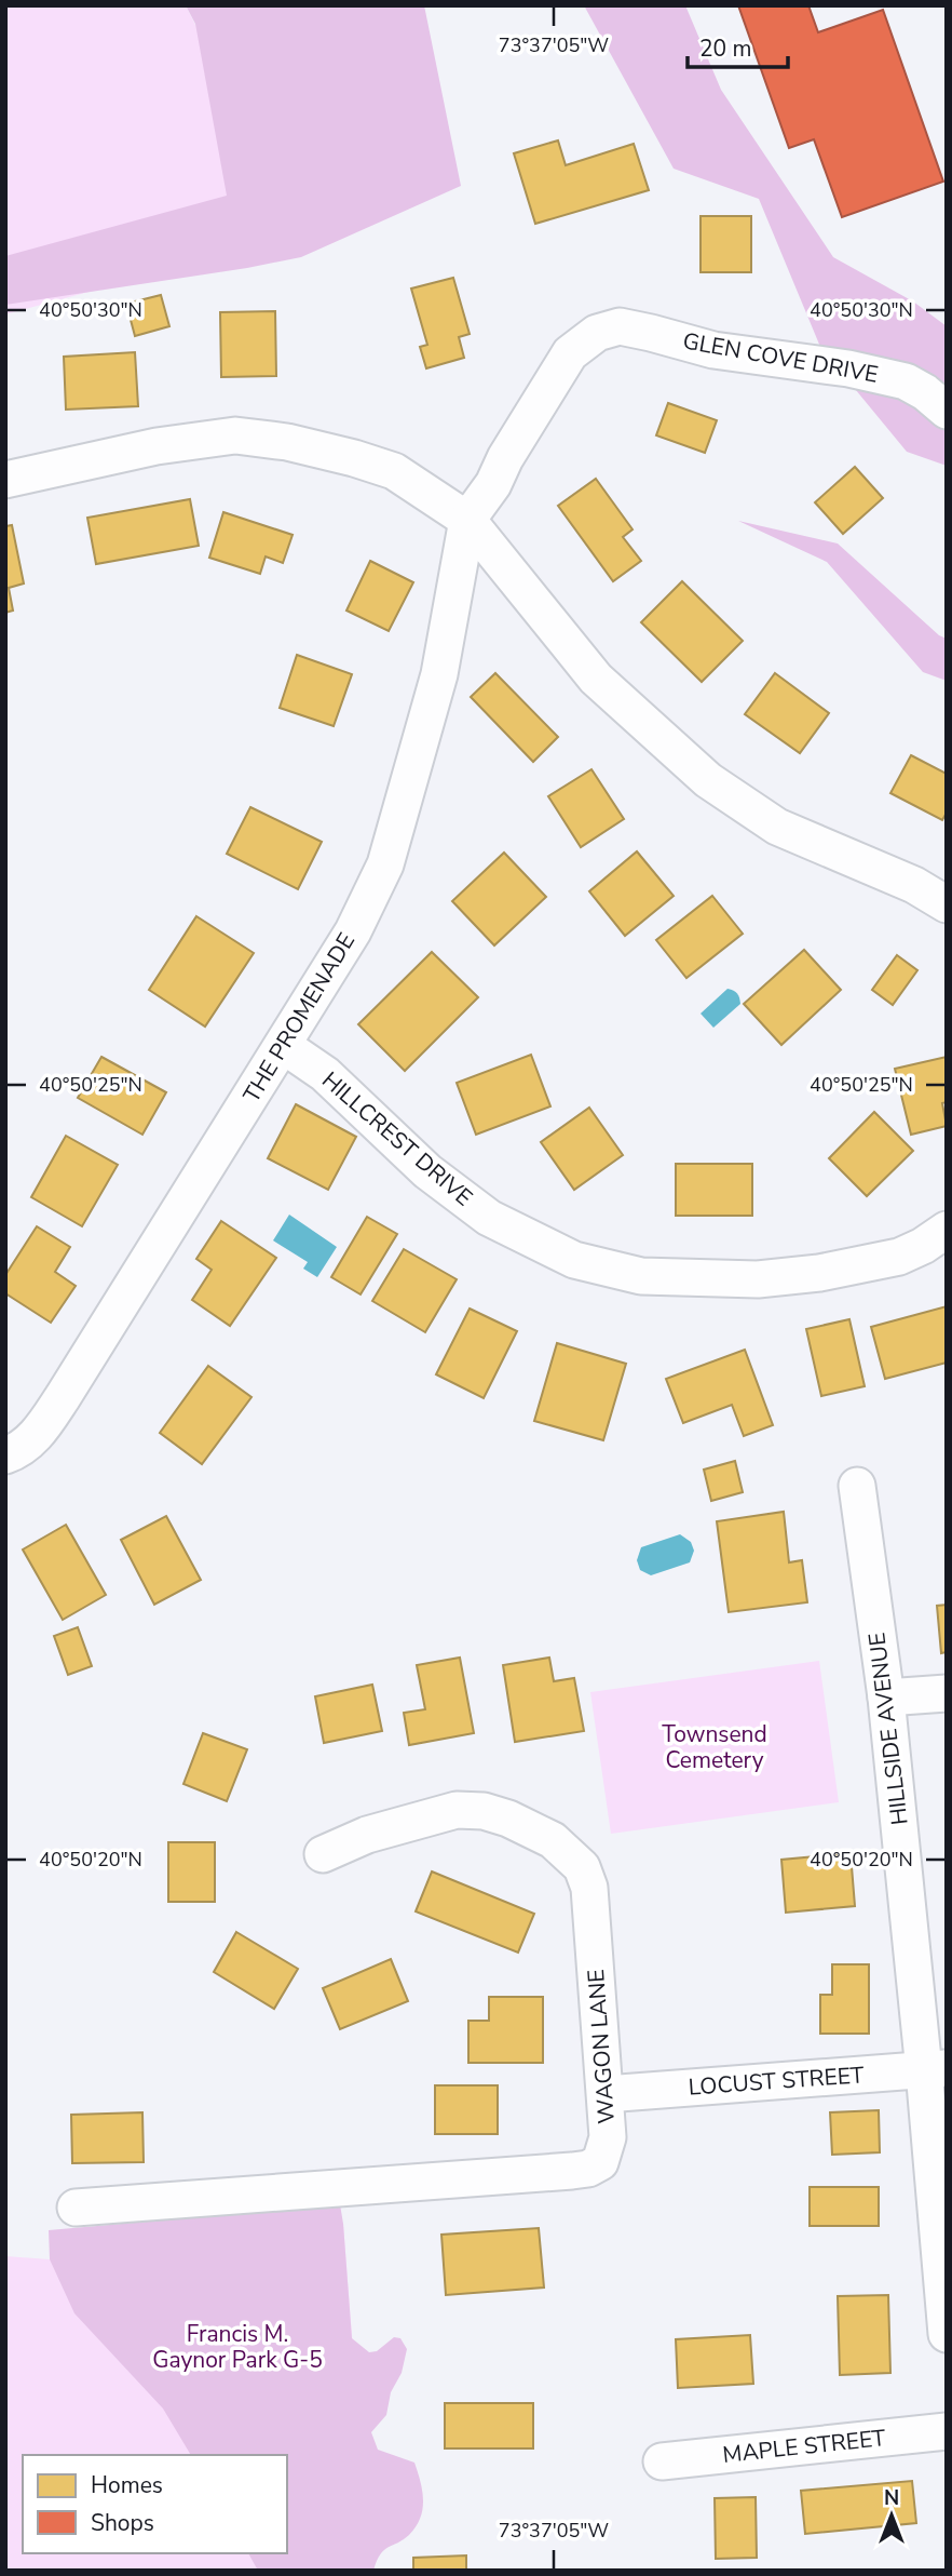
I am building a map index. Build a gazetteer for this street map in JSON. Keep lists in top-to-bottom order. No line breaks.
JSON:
{"streets":{"street":["GLEN COVE DRIVE","THE PROMENADE","HILLCREST DRIVE","HILLSIDE AVENUE","WAGON LANE","LOCUST STREET","MAPLE STREET"]},"crossings":[["GLEN COVE DRIVE","THE PROMENADE"],["THE PROMENADE","HILLCREST DRIVE"],["HILLSIDE AVENUE","LOCUST STREET"],["WAGON LANE","LOCUST STREET"]],"parks":["Townsend Cemetery","Francis M. Gaynor Park G-5"],"legend":["Homes","Shops"],"scale_bar":"20 m","north":"top","coordinates":["73°37'05\"W","40°50'30\"N","40°50'25\"N","40°50'20\"N"]}
